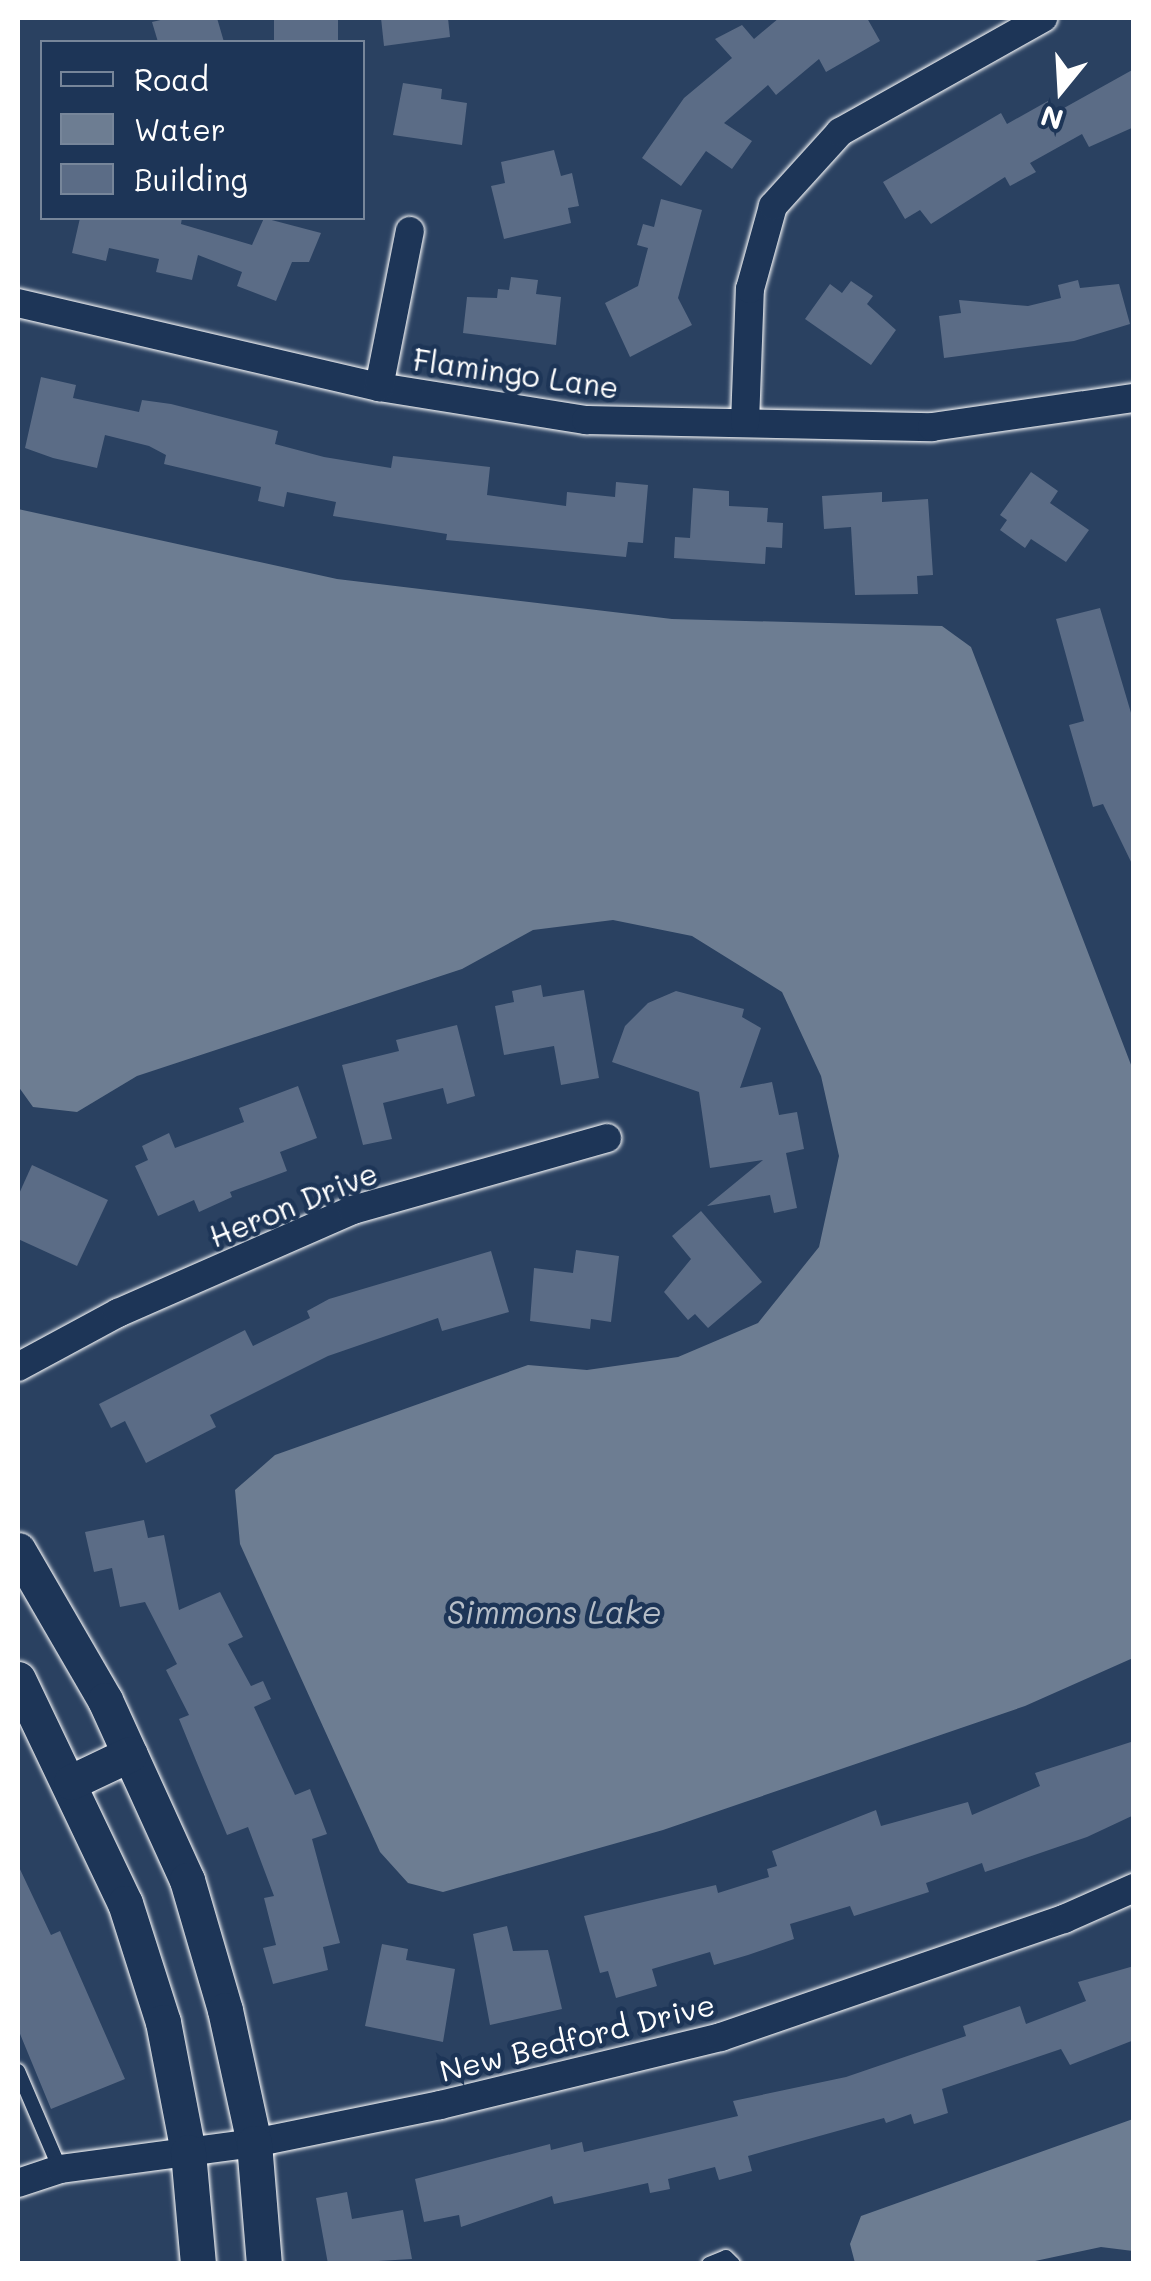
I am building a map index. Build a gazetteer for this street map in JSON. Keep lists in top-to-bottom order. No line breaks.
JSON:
{"streets":{"street":["Flamingo Lane","Heron Drive","New Bedford Drive"]},"water":["Simmons Lake"],"legend":["Road","Water","Building"],"north":"bottom"}
